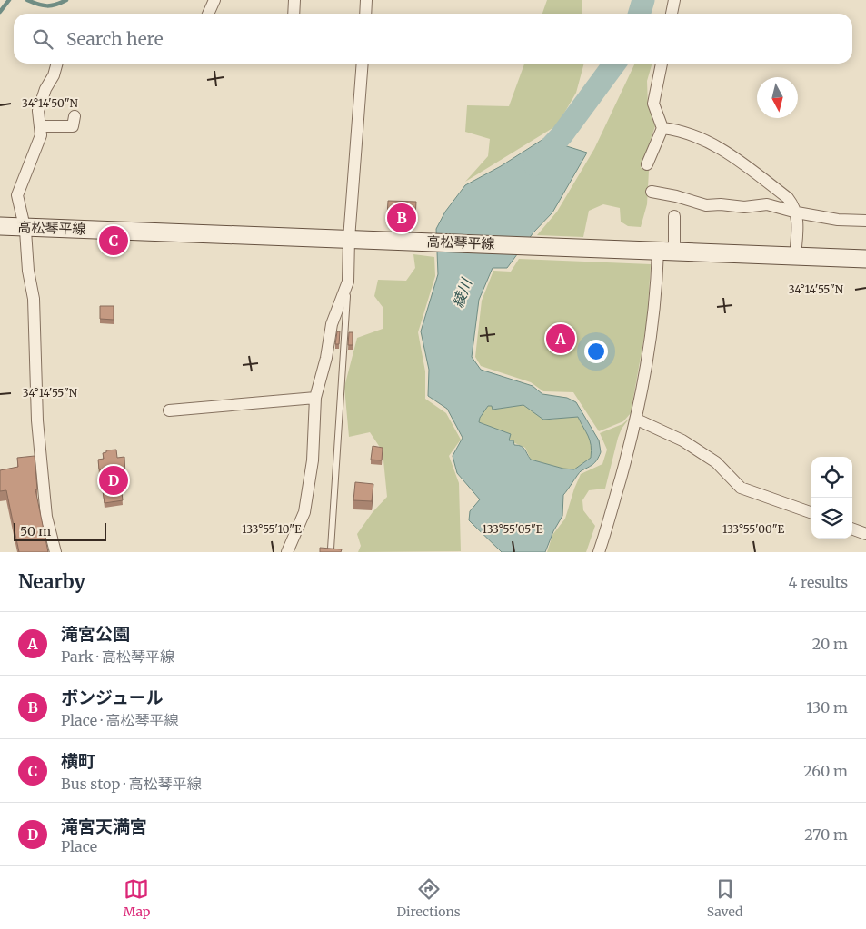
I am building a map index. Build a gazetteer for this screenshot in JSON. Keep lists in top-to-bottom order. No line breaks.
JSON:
{"streets":{"main road":["高松琴平線"]},"water":["綾川"],"scale_bar":"50 m","north":"bottom","page":{"search":"Search here","pins":["B","C","A","D"],"scale":"50 m","heading":["Nearby","4 results"],"list":[{"mark":"A","name":"滝宮公園","note":"Park · 高松琴平線","value":"20 m"},{"mark":"B","name":"ボンジュール","note":"Place · 高松琴平線","value":"130 m"},{"mark":"C","name":"横町","note":"Bus stop · 高松琴平線","value":"260 m"},{"mark":"D","name":"滝宮天満宮","note":"Place","value":"270 m"}],"nav":["Map","Directions","Saved"]},"coordinates":["34°14'50\"N","34°14'55\"N","133°55'10\"E","133°55'05\"E","133°55'00\"E"]}
